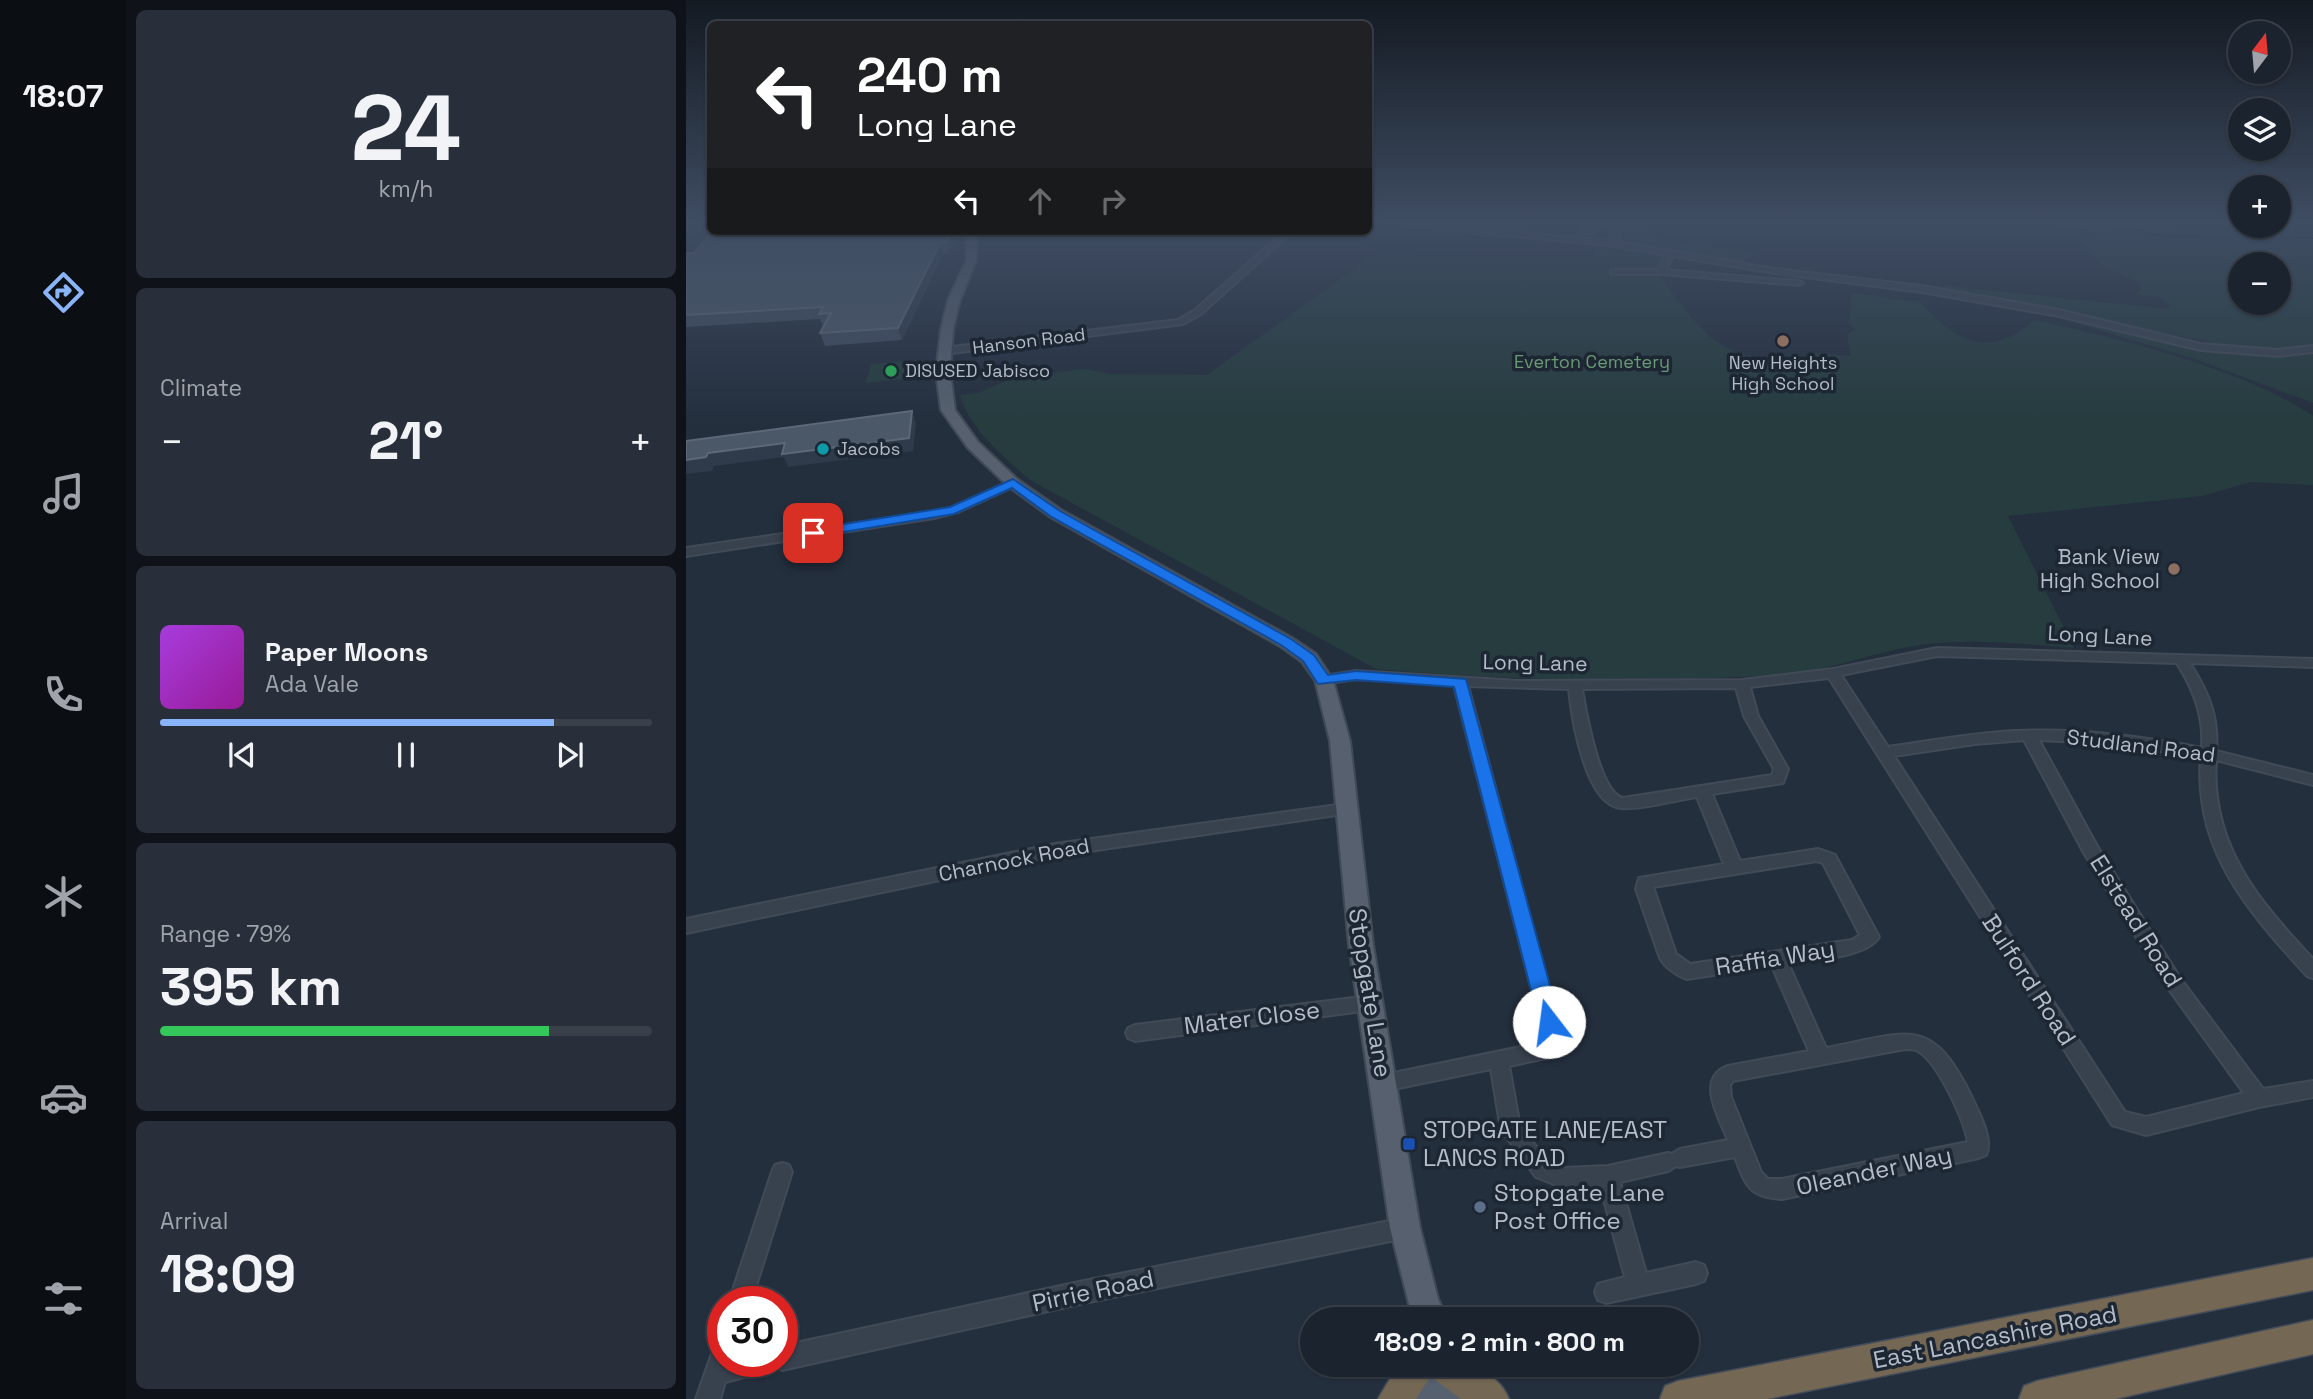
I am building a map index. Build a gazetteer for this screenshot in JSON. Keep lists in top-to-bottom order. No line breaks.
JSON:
{"streets":{"highway":["East Lancashire Road"],"main road":["Stopgate Lane"],"street":["Hanson Road","Long Lane","Studland Road","Charnock Road","Elstead Road","Raffia Way","Bulford Road","Mater Close","Oleander Way","Pirrie Road"]},"crossings":[["Long Lane","Bulford Road"],["Long Lane","Stopgate Lane"],["Studland Road","Elstead Road"],["Studland Road","Bulford Road"],["Charnock Road","Stopgate Lane"],["Elstead Road","Bulford Road"],["Stopgate Lane","Mater Close"],["Stopgate Lane","Pirrie Road"]],"parks":["Everton Cemetery"],"places":{"other":["New Heights High School","DISUSED Jabisco","Jacobs","Bank View High School","Stopgate Lane Post Office"],"transit":["STOPGATE LANE/EAST LANCS ROAD"]},"north":"top","page":{"tabs":"18:07","tile":[["24","km/h"],"Climate",["Range · 79%","395 km"],["Arrival","18:09"]],"map_buttons":["+","−"],"turn":["240 m","Long Lane"],"heat":["−","21°","+"],"song":["Paper Moons","Ada Vale"],"limit":"30","trip":"18:09 · 2 min · 800 m"}}
